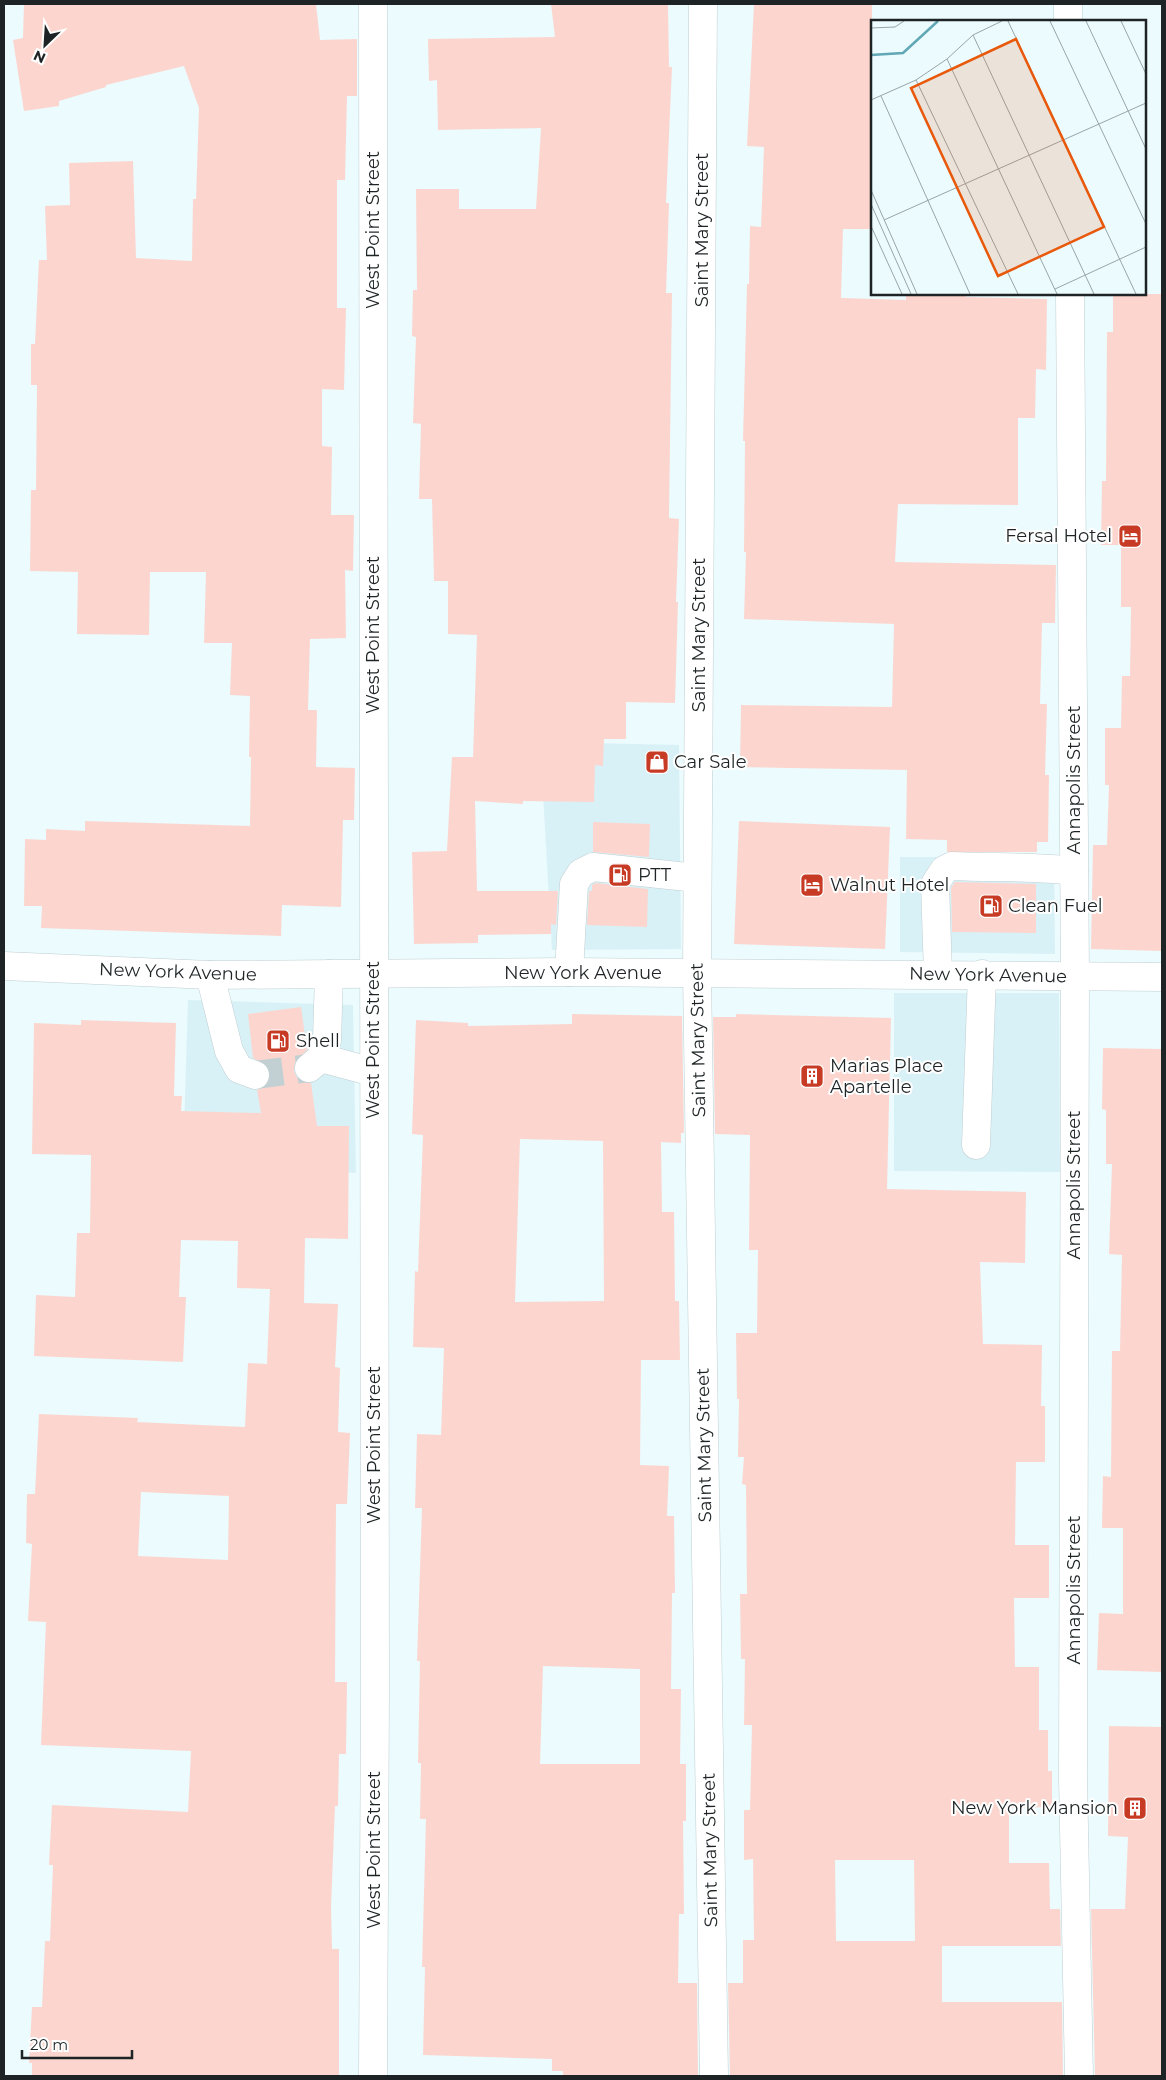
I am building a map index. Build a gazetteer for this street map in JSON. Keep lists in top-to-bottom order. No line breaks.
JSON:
{"streets":{"street":["West Point Street","Saint Mary Street","Annapolis Street","New York Avenue"]},"crossings":[["West Point Street","New York Avenue"],["Saint Mary Street","New York Avenue"],["Annapolis Street","New York Avenue"]],"places":{"hotel":["Fersal Hotel","Walnut Hotel"],"shop":["Car Sale"],"fuel station":["PTT","Clean Fuel","Shell"],"building":["Marias Place Apartelle","New York Mansion"]},"scale_bar":"20 m","north":"bottom left"}
